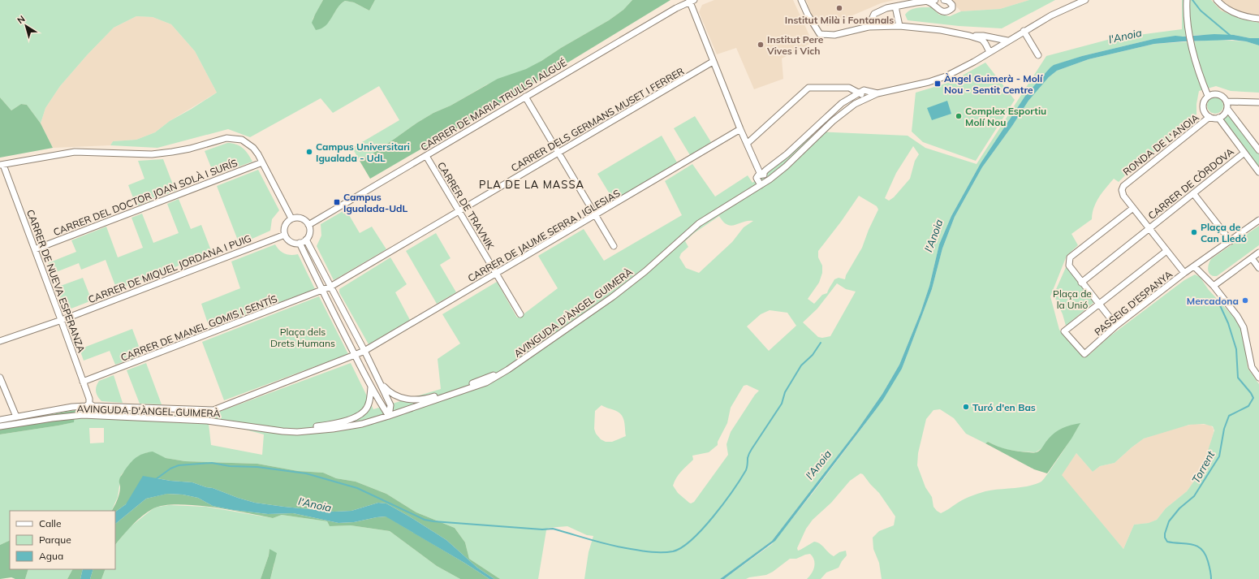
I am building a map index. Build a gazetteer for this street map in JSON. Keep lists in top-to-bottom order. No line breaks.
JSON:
{"streets":{"street":["CARRER DE MARIA TRULLS I ALGUÉ","CARRER DELS GERMANS MUSET I FERRER","RONDA DE L'ANOIA","CARRER DE CÒRDOVA","CARRER DEL DOCTOR JOAN SOLÀ I SURÍS","CARRER DE TRAVNIK","CARRER DE JAUME SERRA I IGLESIAS","CARRER DE MIQUEL JORDANA I PUIG","CARRER DE NUEVA ESPERANZA","PASSEIG D'ESPANYA","AVINGUDA D'ÀNGEL GUIMERÀ","CARRER DE MANEL GOMIS I SENTÍS"]},"crossings":[["CARRER DE MARIA TRULLS I ALGUÉ","CARRER DE TRAVNIK"],["CARRER DE MARIA TRULLS I ALGUÉ","CARRER DE MIQUEL JORDANA I PUIG"],["CARRER DELS GERMANS MUSET I FERRER","CARRER DE TRAVNIK"],["CARRER DELS GERMANS MUSET I FERRER","CARRER DE MANEL GOMIS I SENTÍS"],["CARRER DEL DOCTOR JOAN SOLÀ I SURÍS","CARRER DE NUEVA ESPERANZA"],["CARRER DE TRAVNIK","CARRER DE JAUME SERRA I IGLESIAS"],["CARRER DE JAUME SERRA I IGLESIAS","CARRER DE NUEVA ESPERANZA"],["CARRER DE MIQUEL JORDANA I PUIG","CARRER DE NUEVA ESPERANZA"],["CARRER DE NUEVA ESPERANZA","CARRER DE MANEL GOMIS I SENTÍS"]],"districts":["PLA DE LA MASSA"],"water":["l'Anoia","Torrent"],"parks":["Plaça de la Unió","Plaça dels Drets Humans"],"places":{"other":["Institut Milà i Fontanals","Institut Pere Vives i Vich","Complex Esportiu Molí Nou","Campus Universitari Igualada - UdL","Plaça de Can Lledó","Mercadona","Turó d'en Bas"],"transit":["Àngel Guimerà - Molí Nou - Sentit Centre","Campus Igualada-UdL"]},"legend":["Calle","Parque","Agua"],"north":"top left"}
